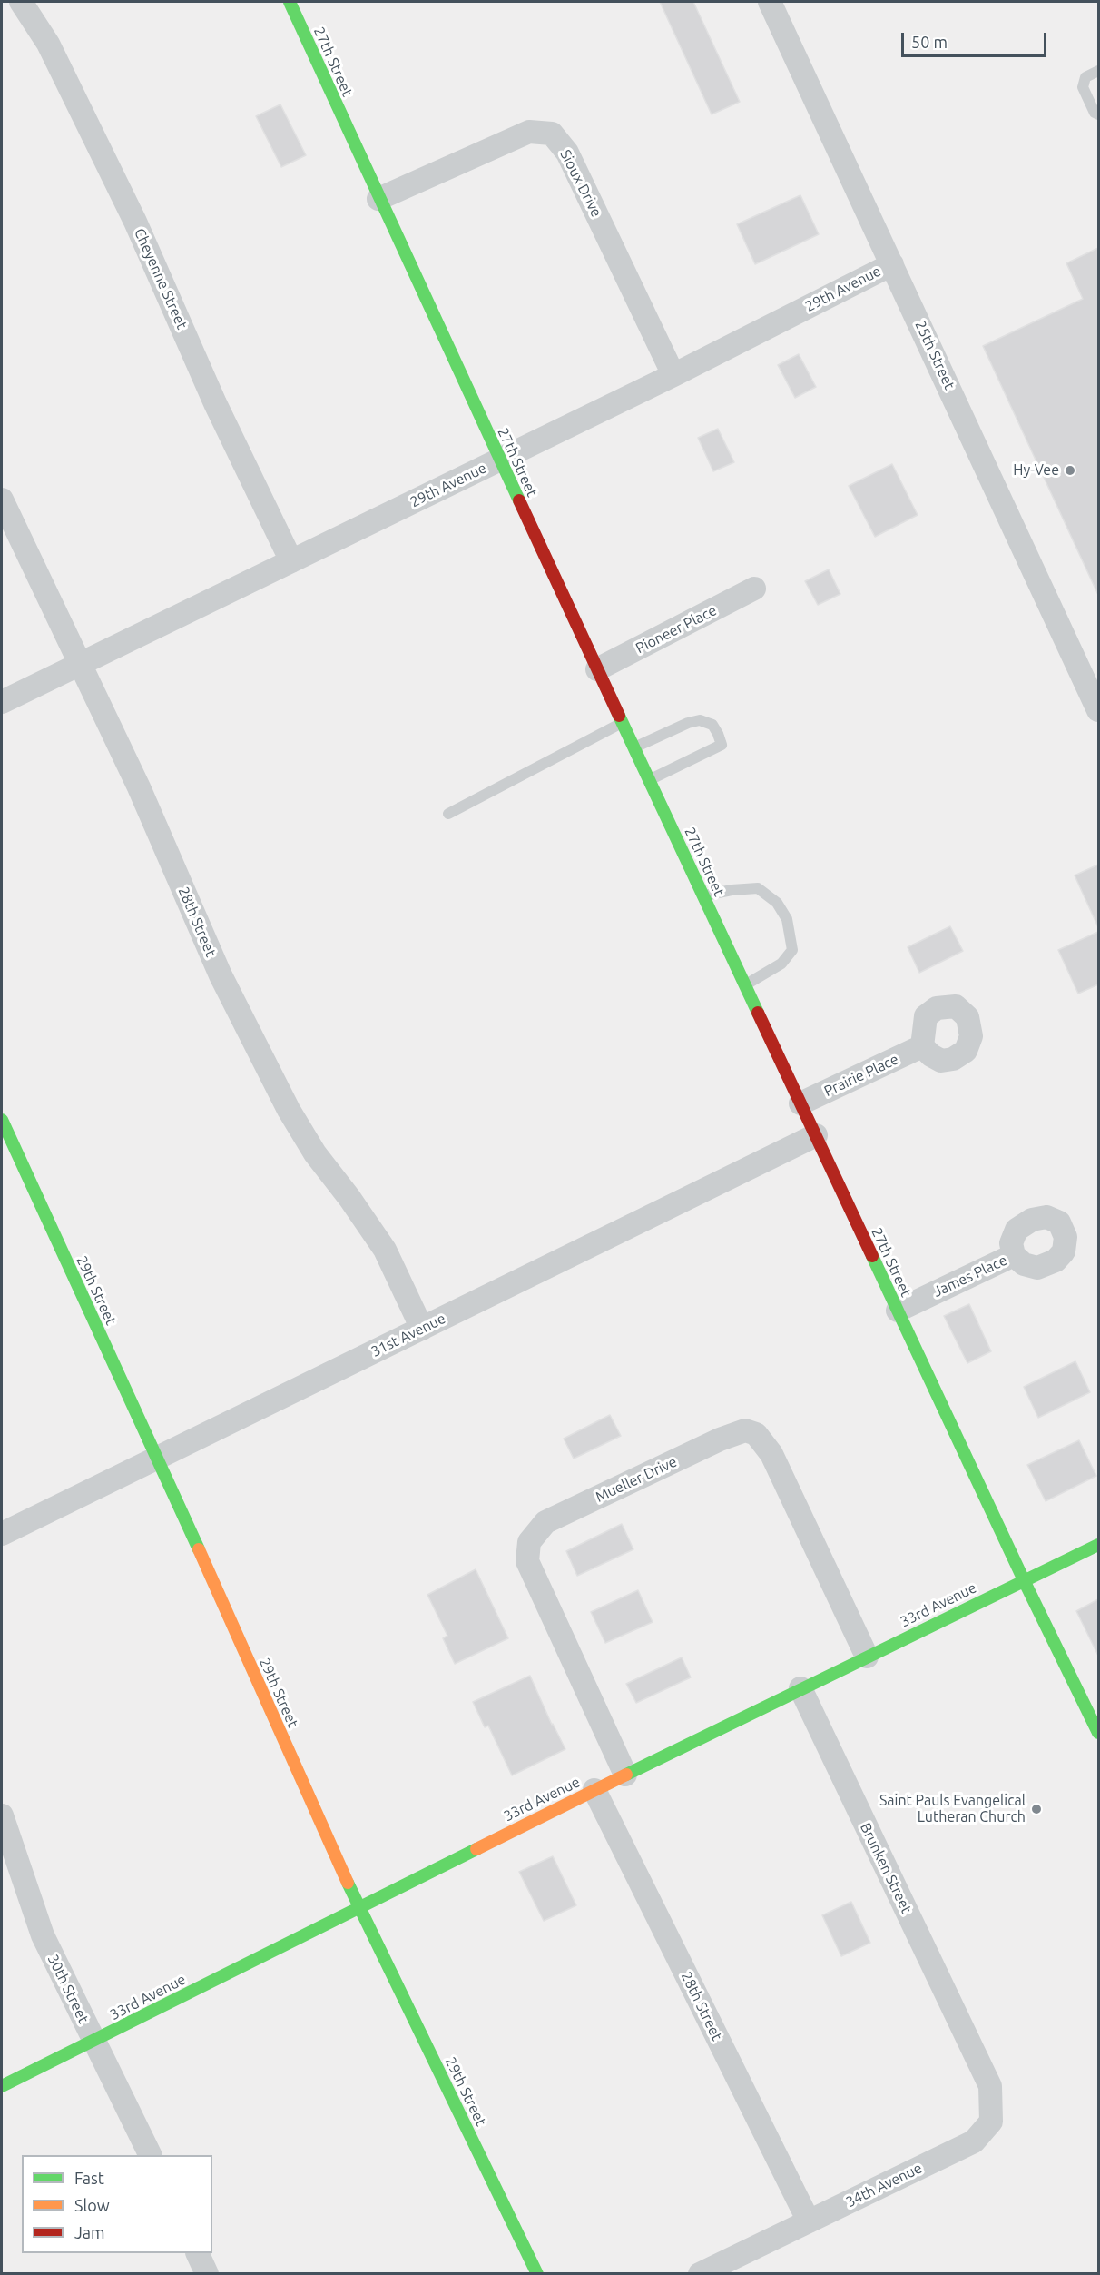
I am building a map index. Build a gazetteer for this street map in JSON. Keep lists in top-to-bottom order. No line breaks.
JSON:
{"streets":{"street":["27th Street","Sioux Drive","Cheyenne Street","29th Avenue","25th Street","Pioneer Place","28th Street","Prairie Place","James Place","29th Street","31st Avenue","Mueller Drive","33rd Avenue","Brunken Street","30th Street","34th Avenue"]},"crossings":[["27th Street","Sioux Drive"],["27th Street","29th Avenue"],["27th Street","Pioneer Place"],["27th Street","Prairie Place"],["27th Street","James Place"],["27th Street","31st Avenue"],["27th Street","33rd Avenue"],["Sioux Drive","29th Avenue"],["Cheyenne Street","29th Avenue"],["29th Avenue","25th Street"],["29th Avenue","28th Street"],["28th Street","31st Avenue"],["28th Street","33rd Avenue"],["28th Street","34th Avenue"],["29th Street","31st Avenue"],["29th Street","33rd Avenue"],["Mueller Drive","33rd Avenue"],["33rd Avenue","Brunken Street"],["33rd Avenue","30th Street"],["Brunken Street","34th Avenue"]],"places":["Hy-Vee","Saint Pauls Evangelical Lutheran Church"],"legend":["Fast","Slow","Jam"],"scale_bar":"50 m"}
